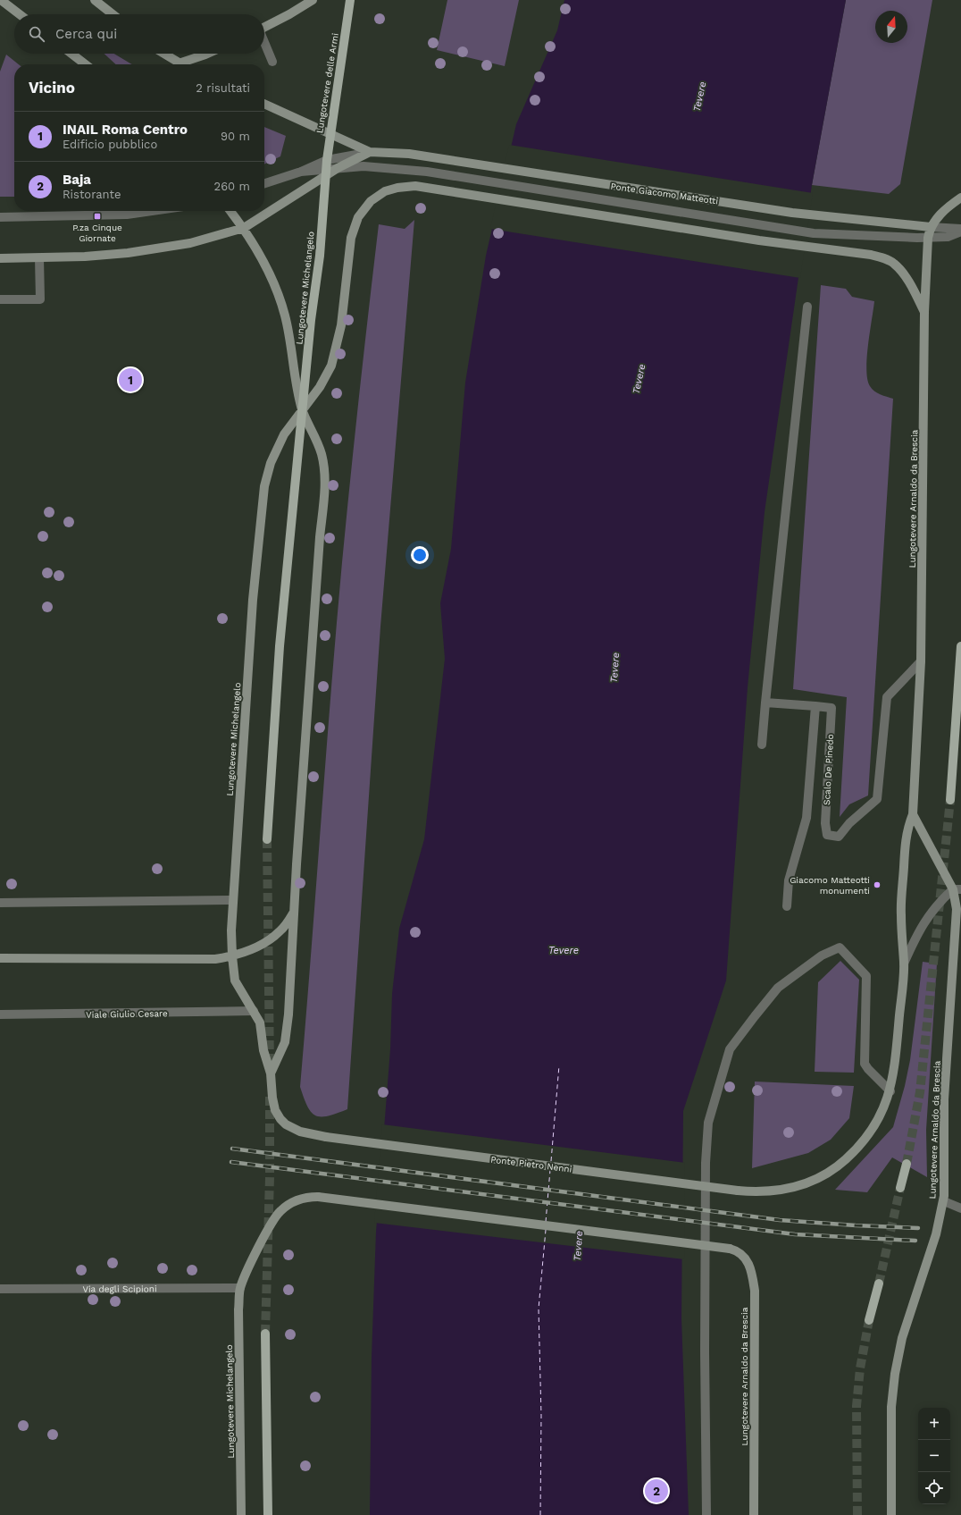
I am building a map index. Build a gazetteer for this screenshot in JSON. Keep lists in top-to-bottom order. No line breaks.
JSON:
{"streets":{"main road":["Lungotevere delle Armi","Lungotevere Michelangelo"],"street":["Ponte Giacomo Matteotti","Lungotevere Arnaldo da Brescia","Scalo De Pinedo","Viale Giulio Cesare","Ponte Pietro Nenni","Via degli Scipioni"]},"crossings":[["Lungotevere delle Armi","Lungotevere Michelangelo"],["Ponte Giacomo Matteotti","Lungotevere Arnaldo da Brescia"],["Lungotevere Michelangelo","Lungotevere Arnaldo da Brescia"],["Lungotevere Michelangelo","Viale Giulio Cesare"],["Lungotevere Michelangelo","Ponte Pietro Nenni"],["Lungotevere Michelangelo","Via degli Scipioni"],["Lungotevere Arnaldo da Brescia","Scalo De Pinedo"],["Lungotevere Arnaldo da Brescia","Ponte Pietro Nenni"],["Lungotevere Arnaldo da Brescia","Via degli Scipioni"]],"water":["Tevere"],"places":{"transit":["P.za Cinque Giornate"],"other":["Giacomo Matteotti monumenti"]},"north":"top","page":{"search":"Cerca qui","heading":["Vicino","2 risultati"],"list":[{"mark":"1","name":"INAIL Roma Centro","note":"Edificio pubblico","value":"90 m"},{"mark":"2","name":"Baja","note":"Ristorante","value":"260 m"}],"pins":["1","2"],"map_buttons":["+","−"]}}
